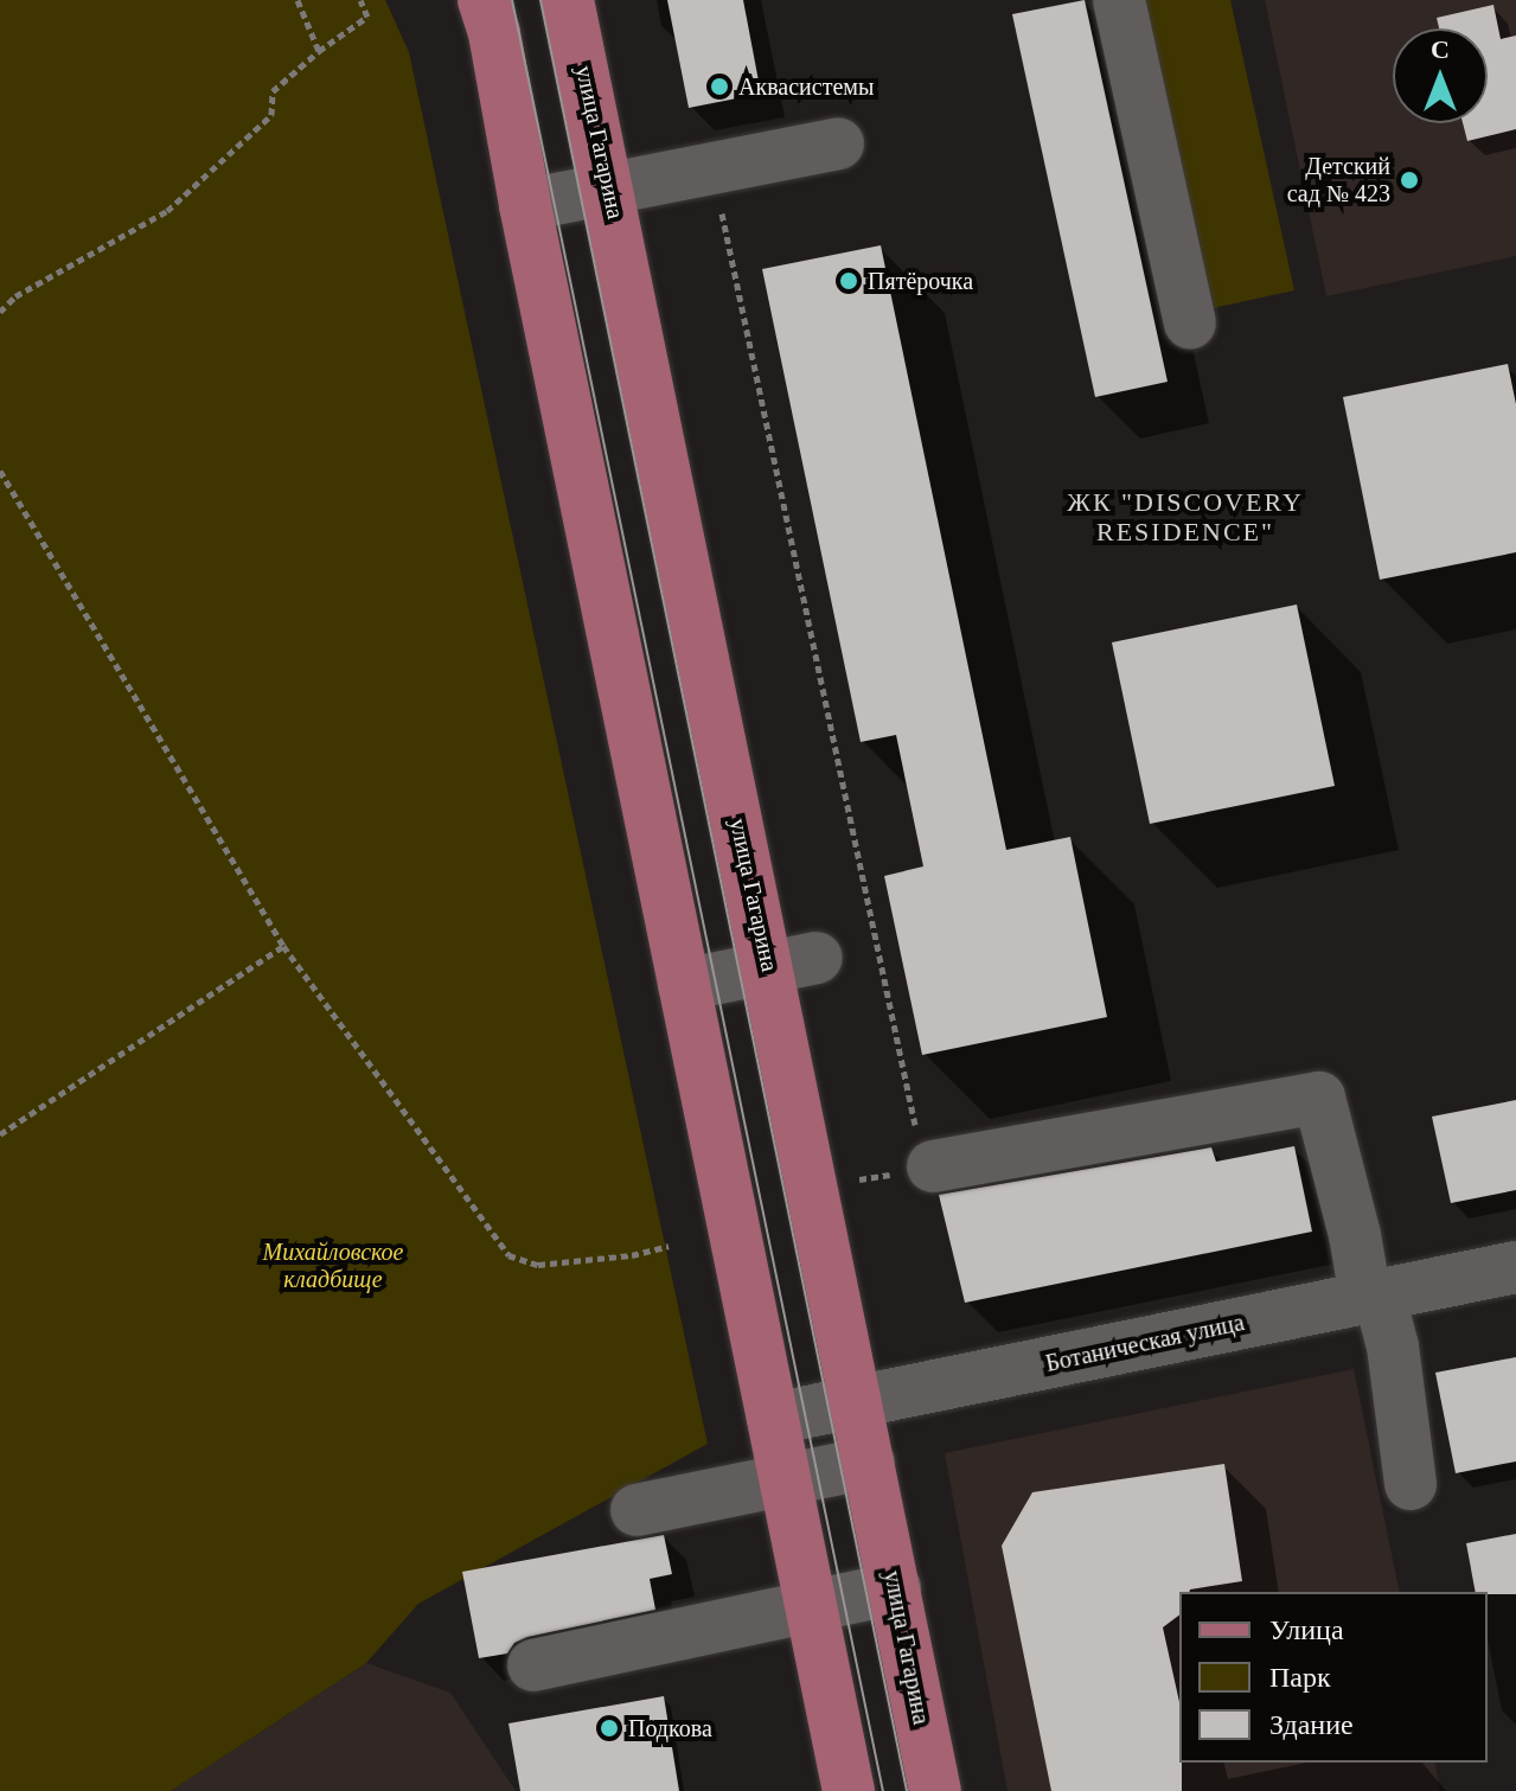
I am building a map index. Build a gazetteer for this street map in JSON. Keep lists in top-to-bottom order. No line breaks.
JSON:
{"streets":{"main road":["улица Гагарина"],"street":["Ботаническая улица"]},"crossings":[["улица Гагарина","Ботаническая улица"]],"districts":["ЖК \"DISCOVERY RESIDENCE\""],"parks":["Михайловское кладбище"],"places":["Аквасистемы","Детский сад № 423","Пятёрочка","Подкова"],"legend":["Улица","Парк","Здание"],"north":"top"}
